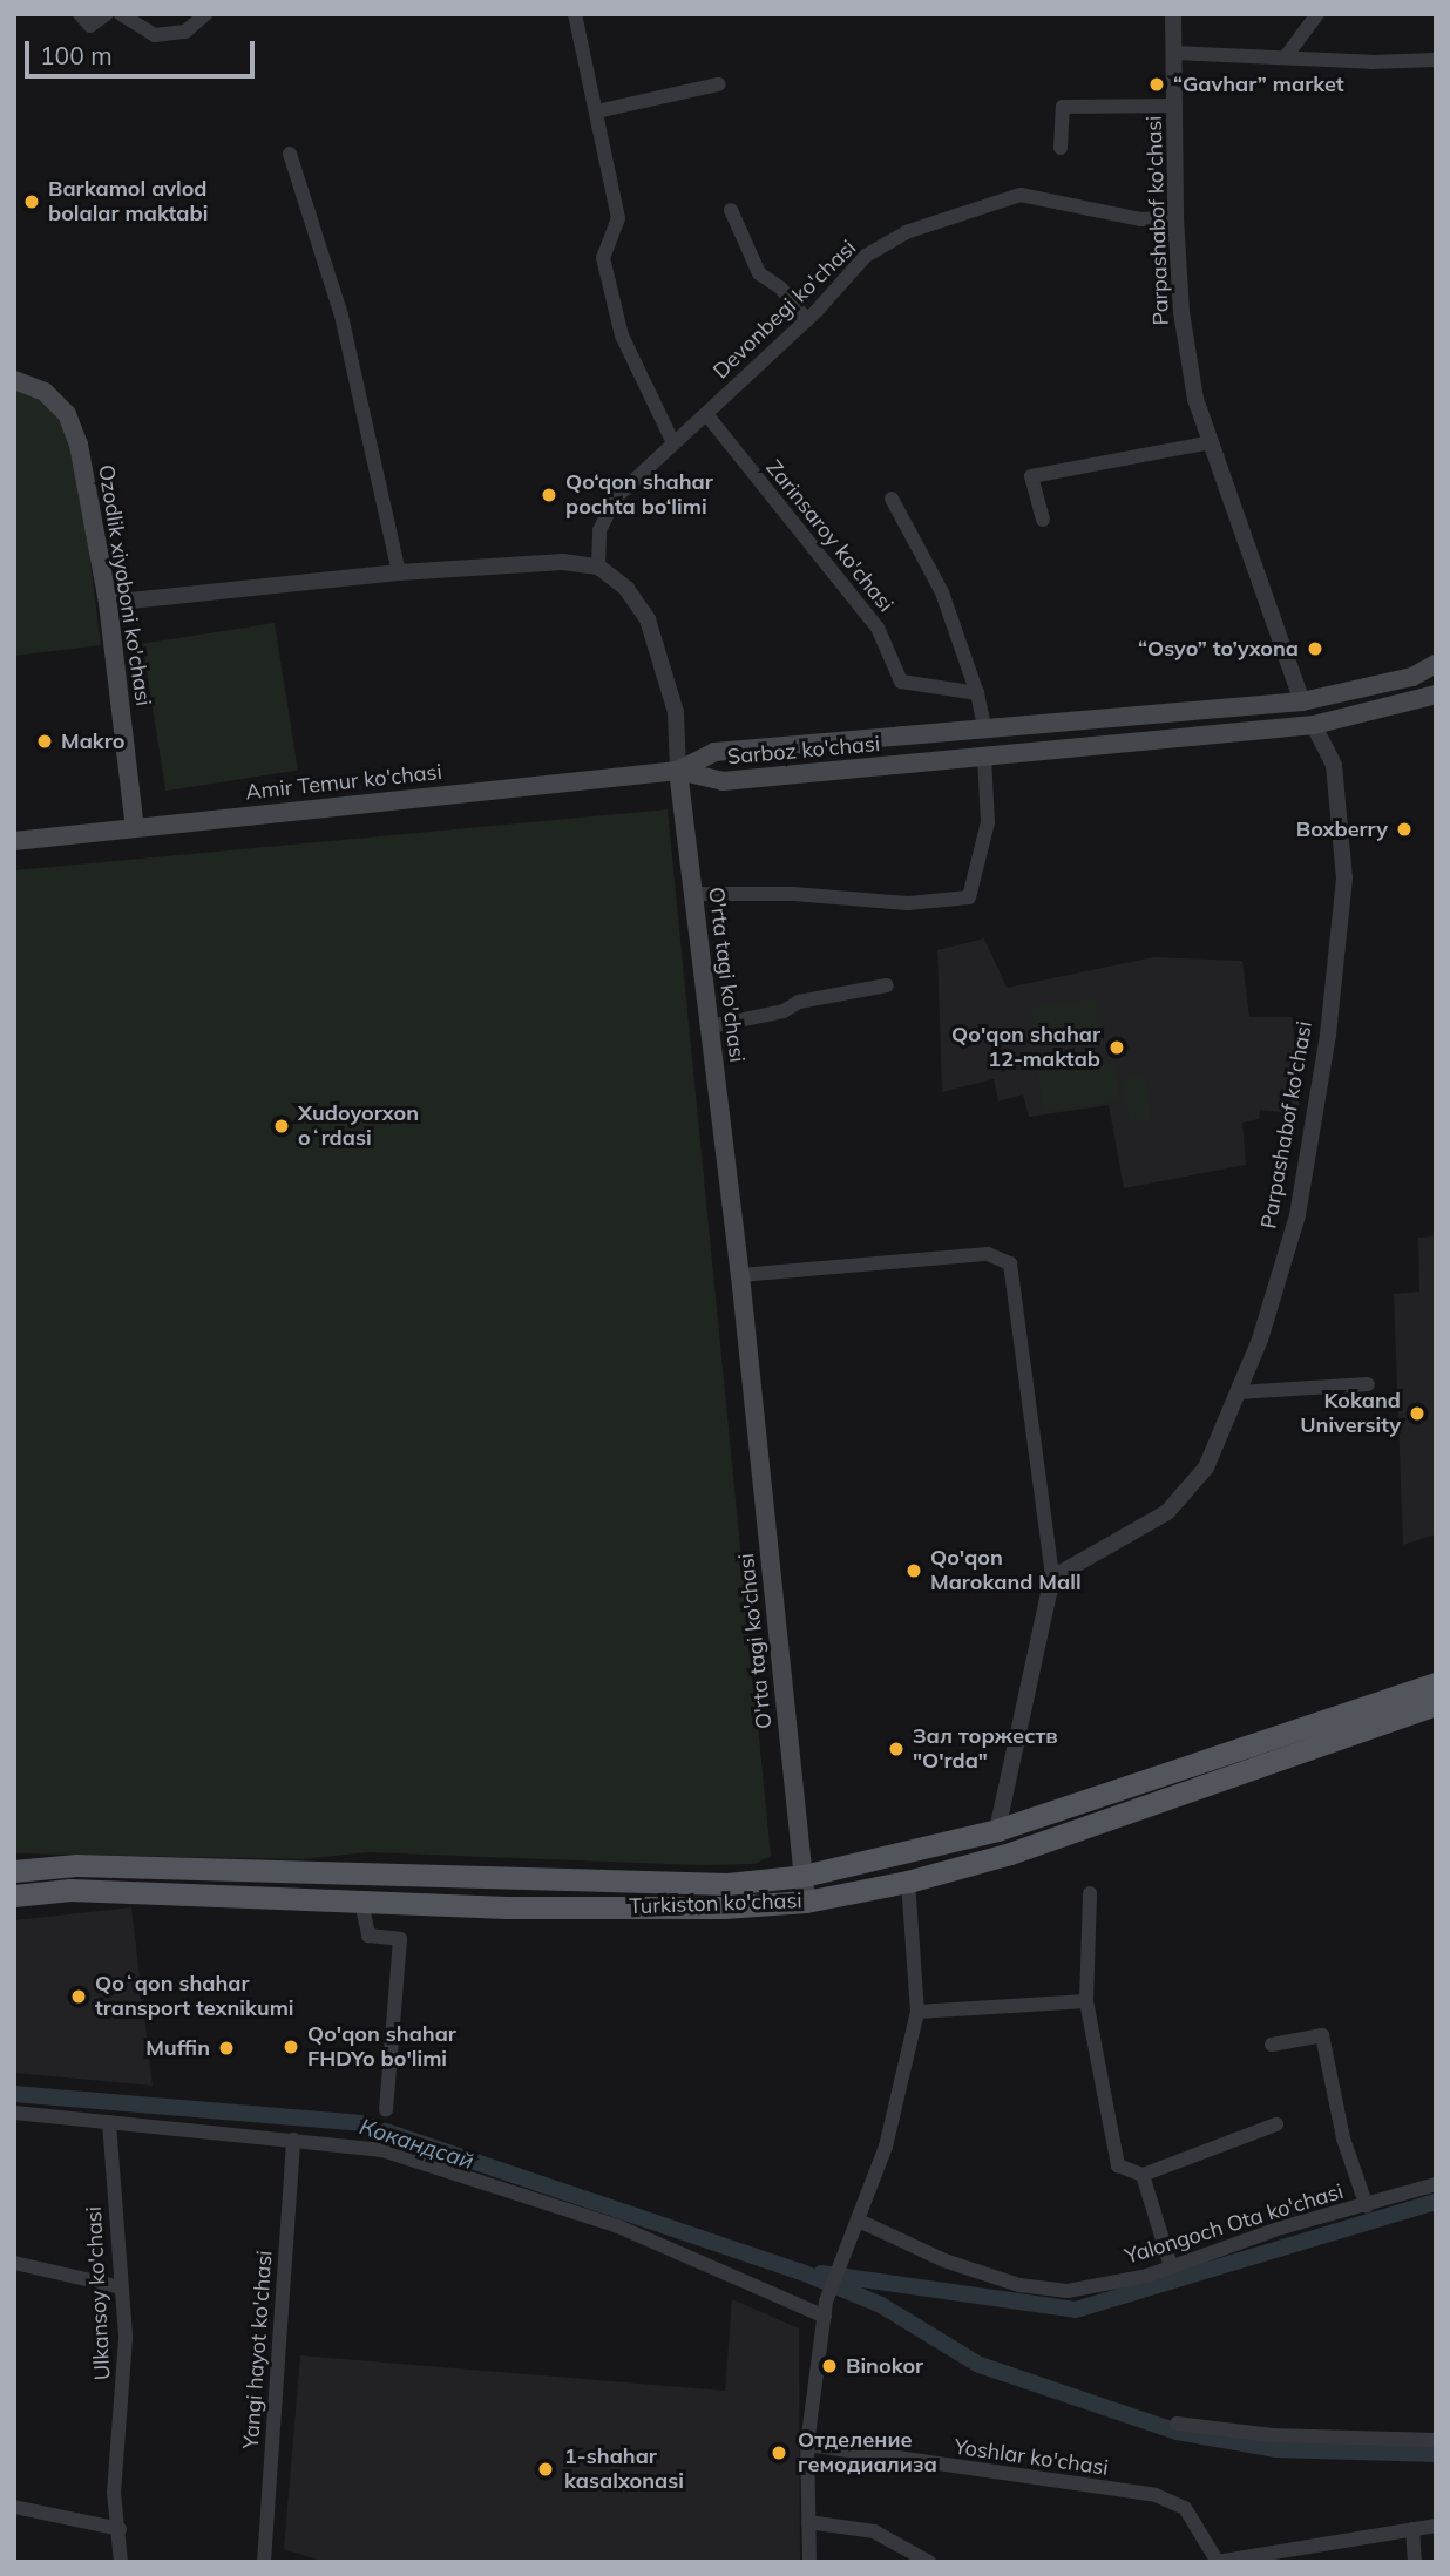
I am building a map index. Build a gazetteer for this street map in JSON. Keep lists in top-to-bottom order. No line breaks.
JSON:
{"streets":{"main road":["Ozodlik xiyoboni ko'chasi","Sarboz ko'chasi","Amir Temur ko'chasi","O'rta tagi ko'chasi","Turkiston ko'chasi"],"street":["Parpashabof ko'chasi","Devonbegi ko'chasi","Zarinsaroy ko'chasi","Yalongoch Ota ko'chasi","Ulkansoy ko'chasi","Yangi hayot ko'chasi","Yoshlar ko'chasi"]},"crossings":[["Parpashabof ko'chasi","Devonbegi ko'chasi"],["Parpashabof ko'chasi","Sarboz ko'chasi"],["Devonbegi ko'chasi","Zarinsaroy ko'chasi"],["Devonbegi ko'chasi","O'rta tagi ko'chasi"],["Ozodlik xiyoboni ko'chasi","Amir Temur ko'chasi"],["Sarboz ko'chasi","Amir Temur ko'chasi"],["Sarboz ko'chasi","O'rta tagi ko'chasi"],["Amir Temur ko'chasi","O'rta tagi ko'chasi"],["O'rta tagi ko'chasi","Turkiston ko'chasi"]],"water":["Кокандсай"],"places":["“Gavhar” market","Barkamol avlod bolalar maktabi","Qo‘qon shahar pochta bo‘limi","“Osyo” to’yxona","Makro","Boxberry","Qo'qon shahar 12-maktab","Xudoyorxon oʻrdasi","Kokand University","Qo'qon Marokand Mall","Зал торжеств \"O'rda\"","Qoʻqon shahar transport texnikumi","Qo'qon shahar FHDYo bo'limi","Muffin","Binokor","Отделение гемодиализа","1-shahar kasalxonasi"],"scale_bar":"100 m"}
